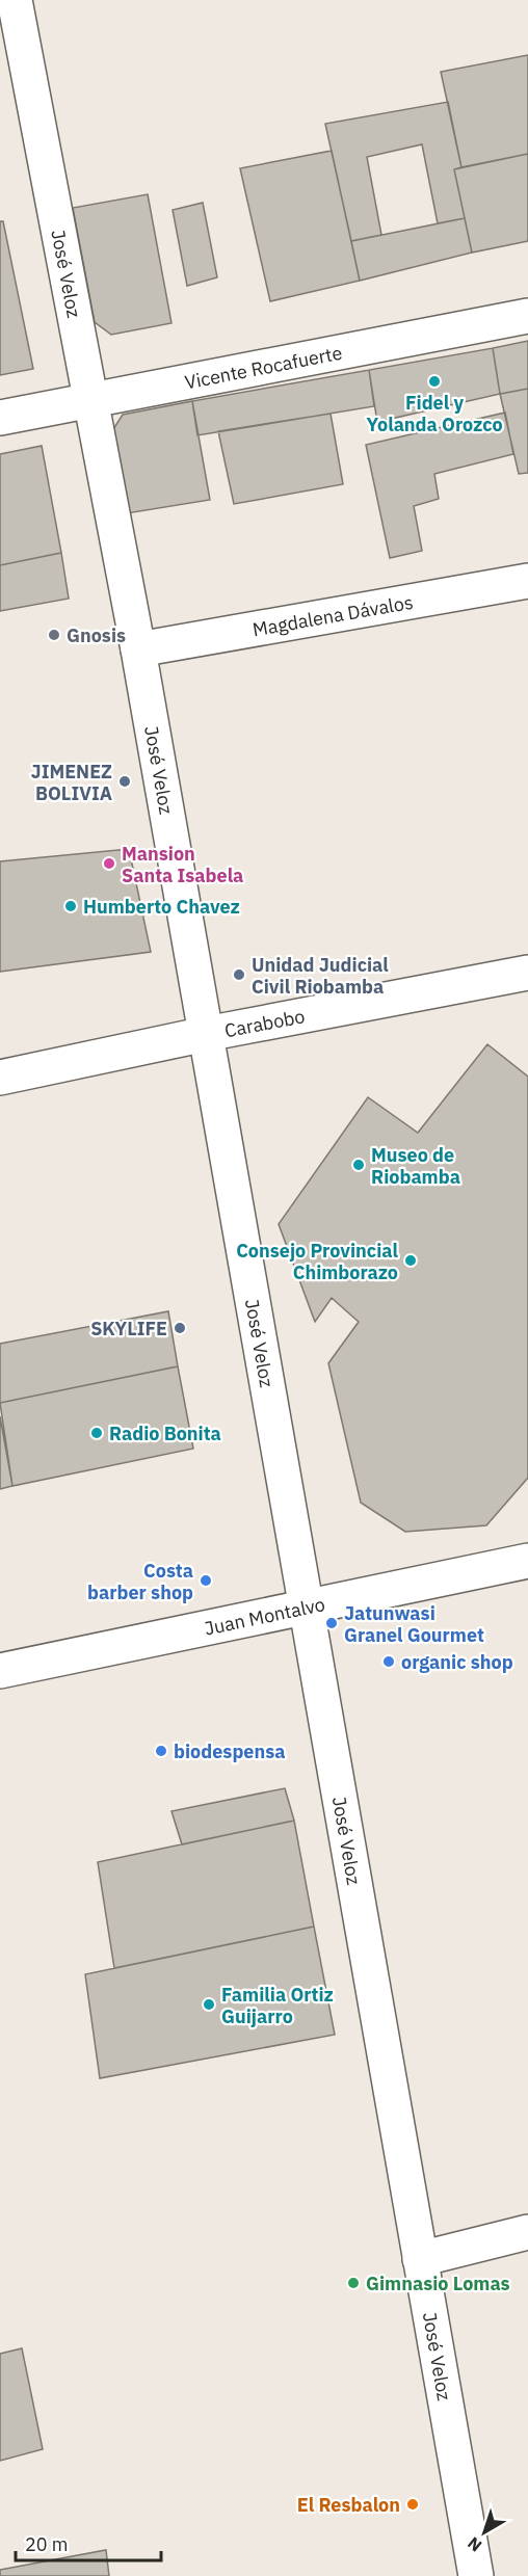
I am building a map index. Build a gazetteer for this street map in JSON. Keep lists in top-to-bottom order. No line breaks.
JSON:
{"streets":{"street":["José Veloz","Vicente Rocafuerte","Magdalena Dávalos","Carabobo","Juan Montalvo"]},"crossings":[["José Veloz","Vicente Rocafuerte"],["José Veloz","Magdalena Dávalos"],["José Veloz","Carabobo"],["José Veloz","Juan Montalvo"]],"places":["Fidel y Yolanda Orozco","Gnosis","JIMENEZ BOLIVIA","Mansion Santa Isabela","Humberto Chavez","Unidad Judicial Civil Riobamba","Museo de Riobamba","Consejo Provincial Chimborazo","SKYLIFE","Radio Bonita","Costa barber shop","Jatunwasi Granel Gourmet","organic shop","biodespensa","Familia Ortiz Guijarro","Gimnasio Lomas","El Resbalon"],"scale_bar":"20 m","north":"bottom left"}
